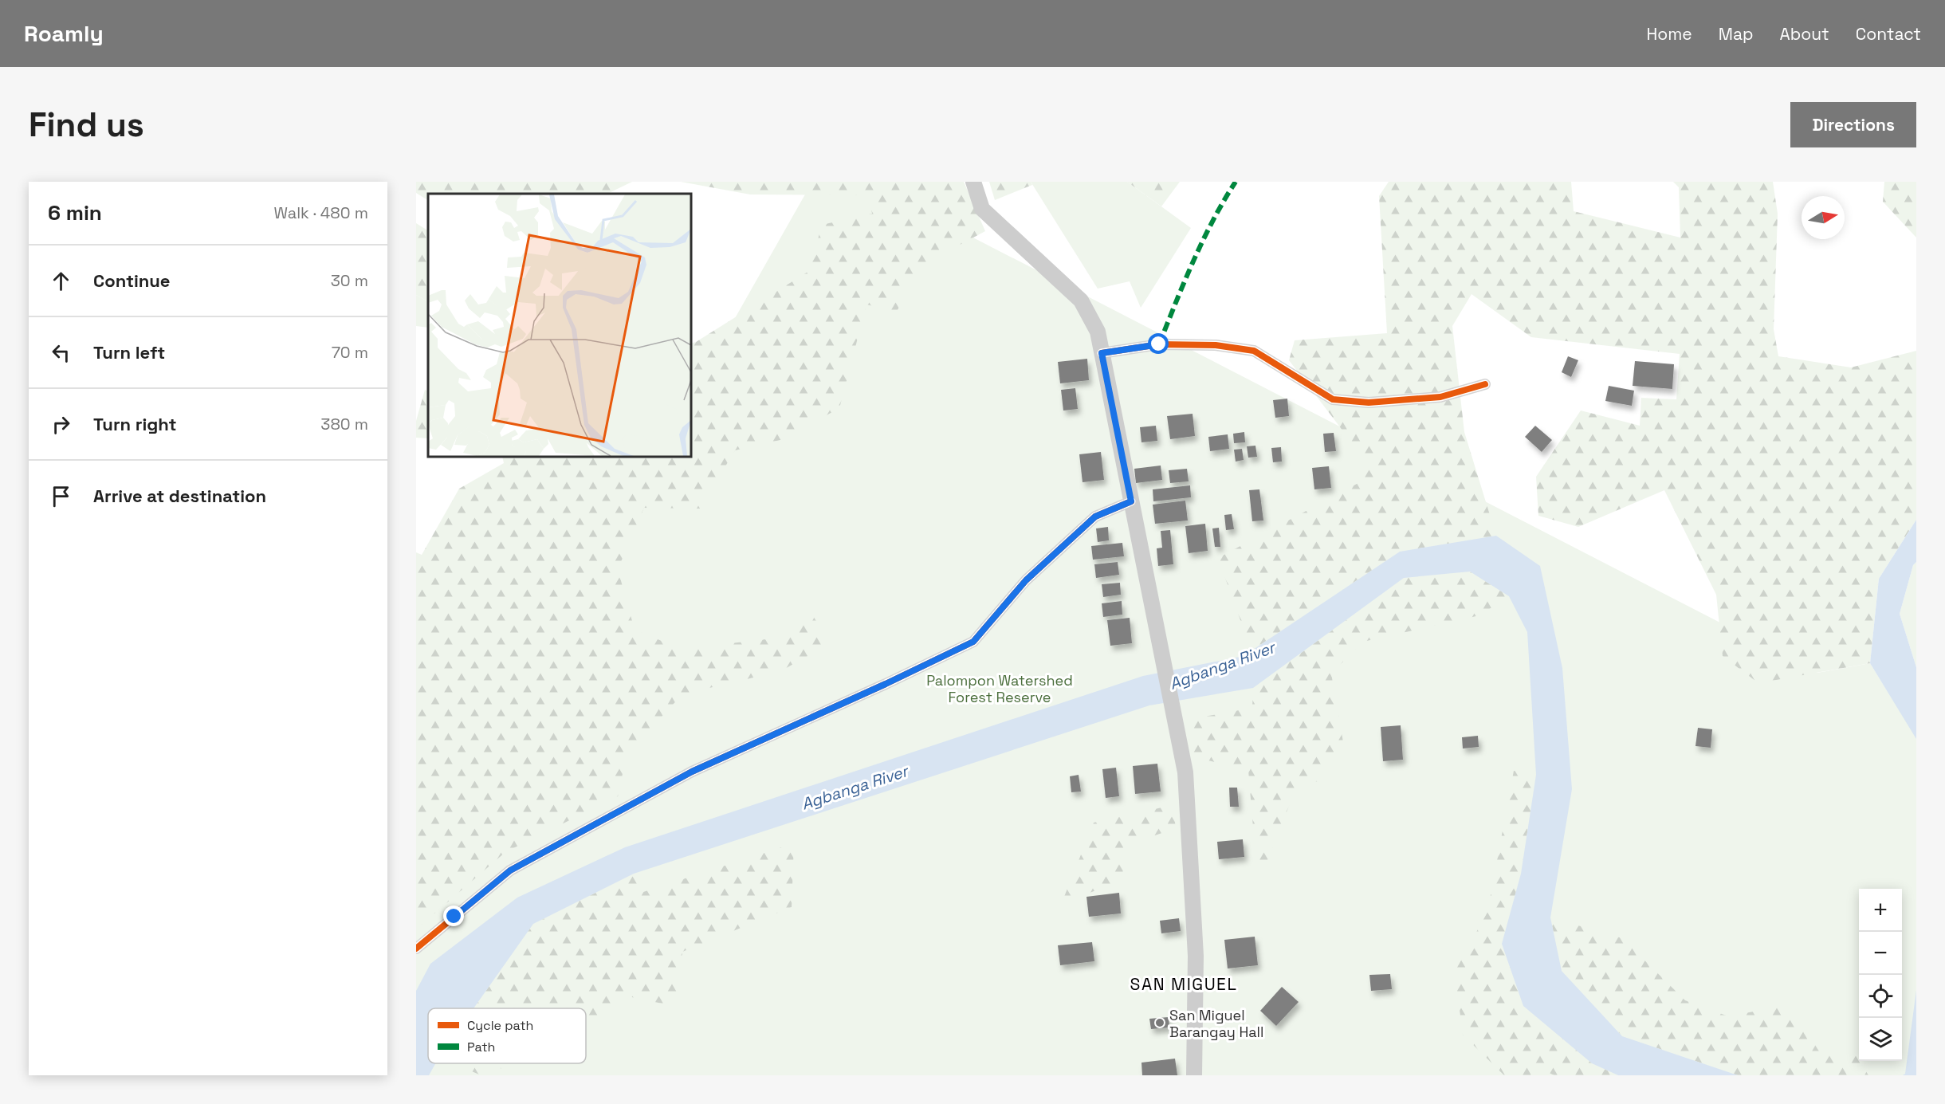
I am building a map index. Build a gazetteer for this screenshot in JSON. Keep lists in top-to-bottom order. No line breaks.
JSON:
{"districts":["SAN MIGUEL"],"water":["Agbanga River"],"parks":["Palompon Watershed Forest Reserve"],"places":["San Miguel Barangay Hall"],"legend":["Cycle path","Path"],"north":"right","page":{"header":"Roamly","nav":["Home","Map","About","Contact"],"buttons":"Directions","title":"Find us","heading":["6 min","Walk · 480 m"],"list":[["Continue","30 m"],["Turn left","70 m"],["Turn right","380 m"],"Arrive at destination"],"map_buttons":["+","−"]}}
